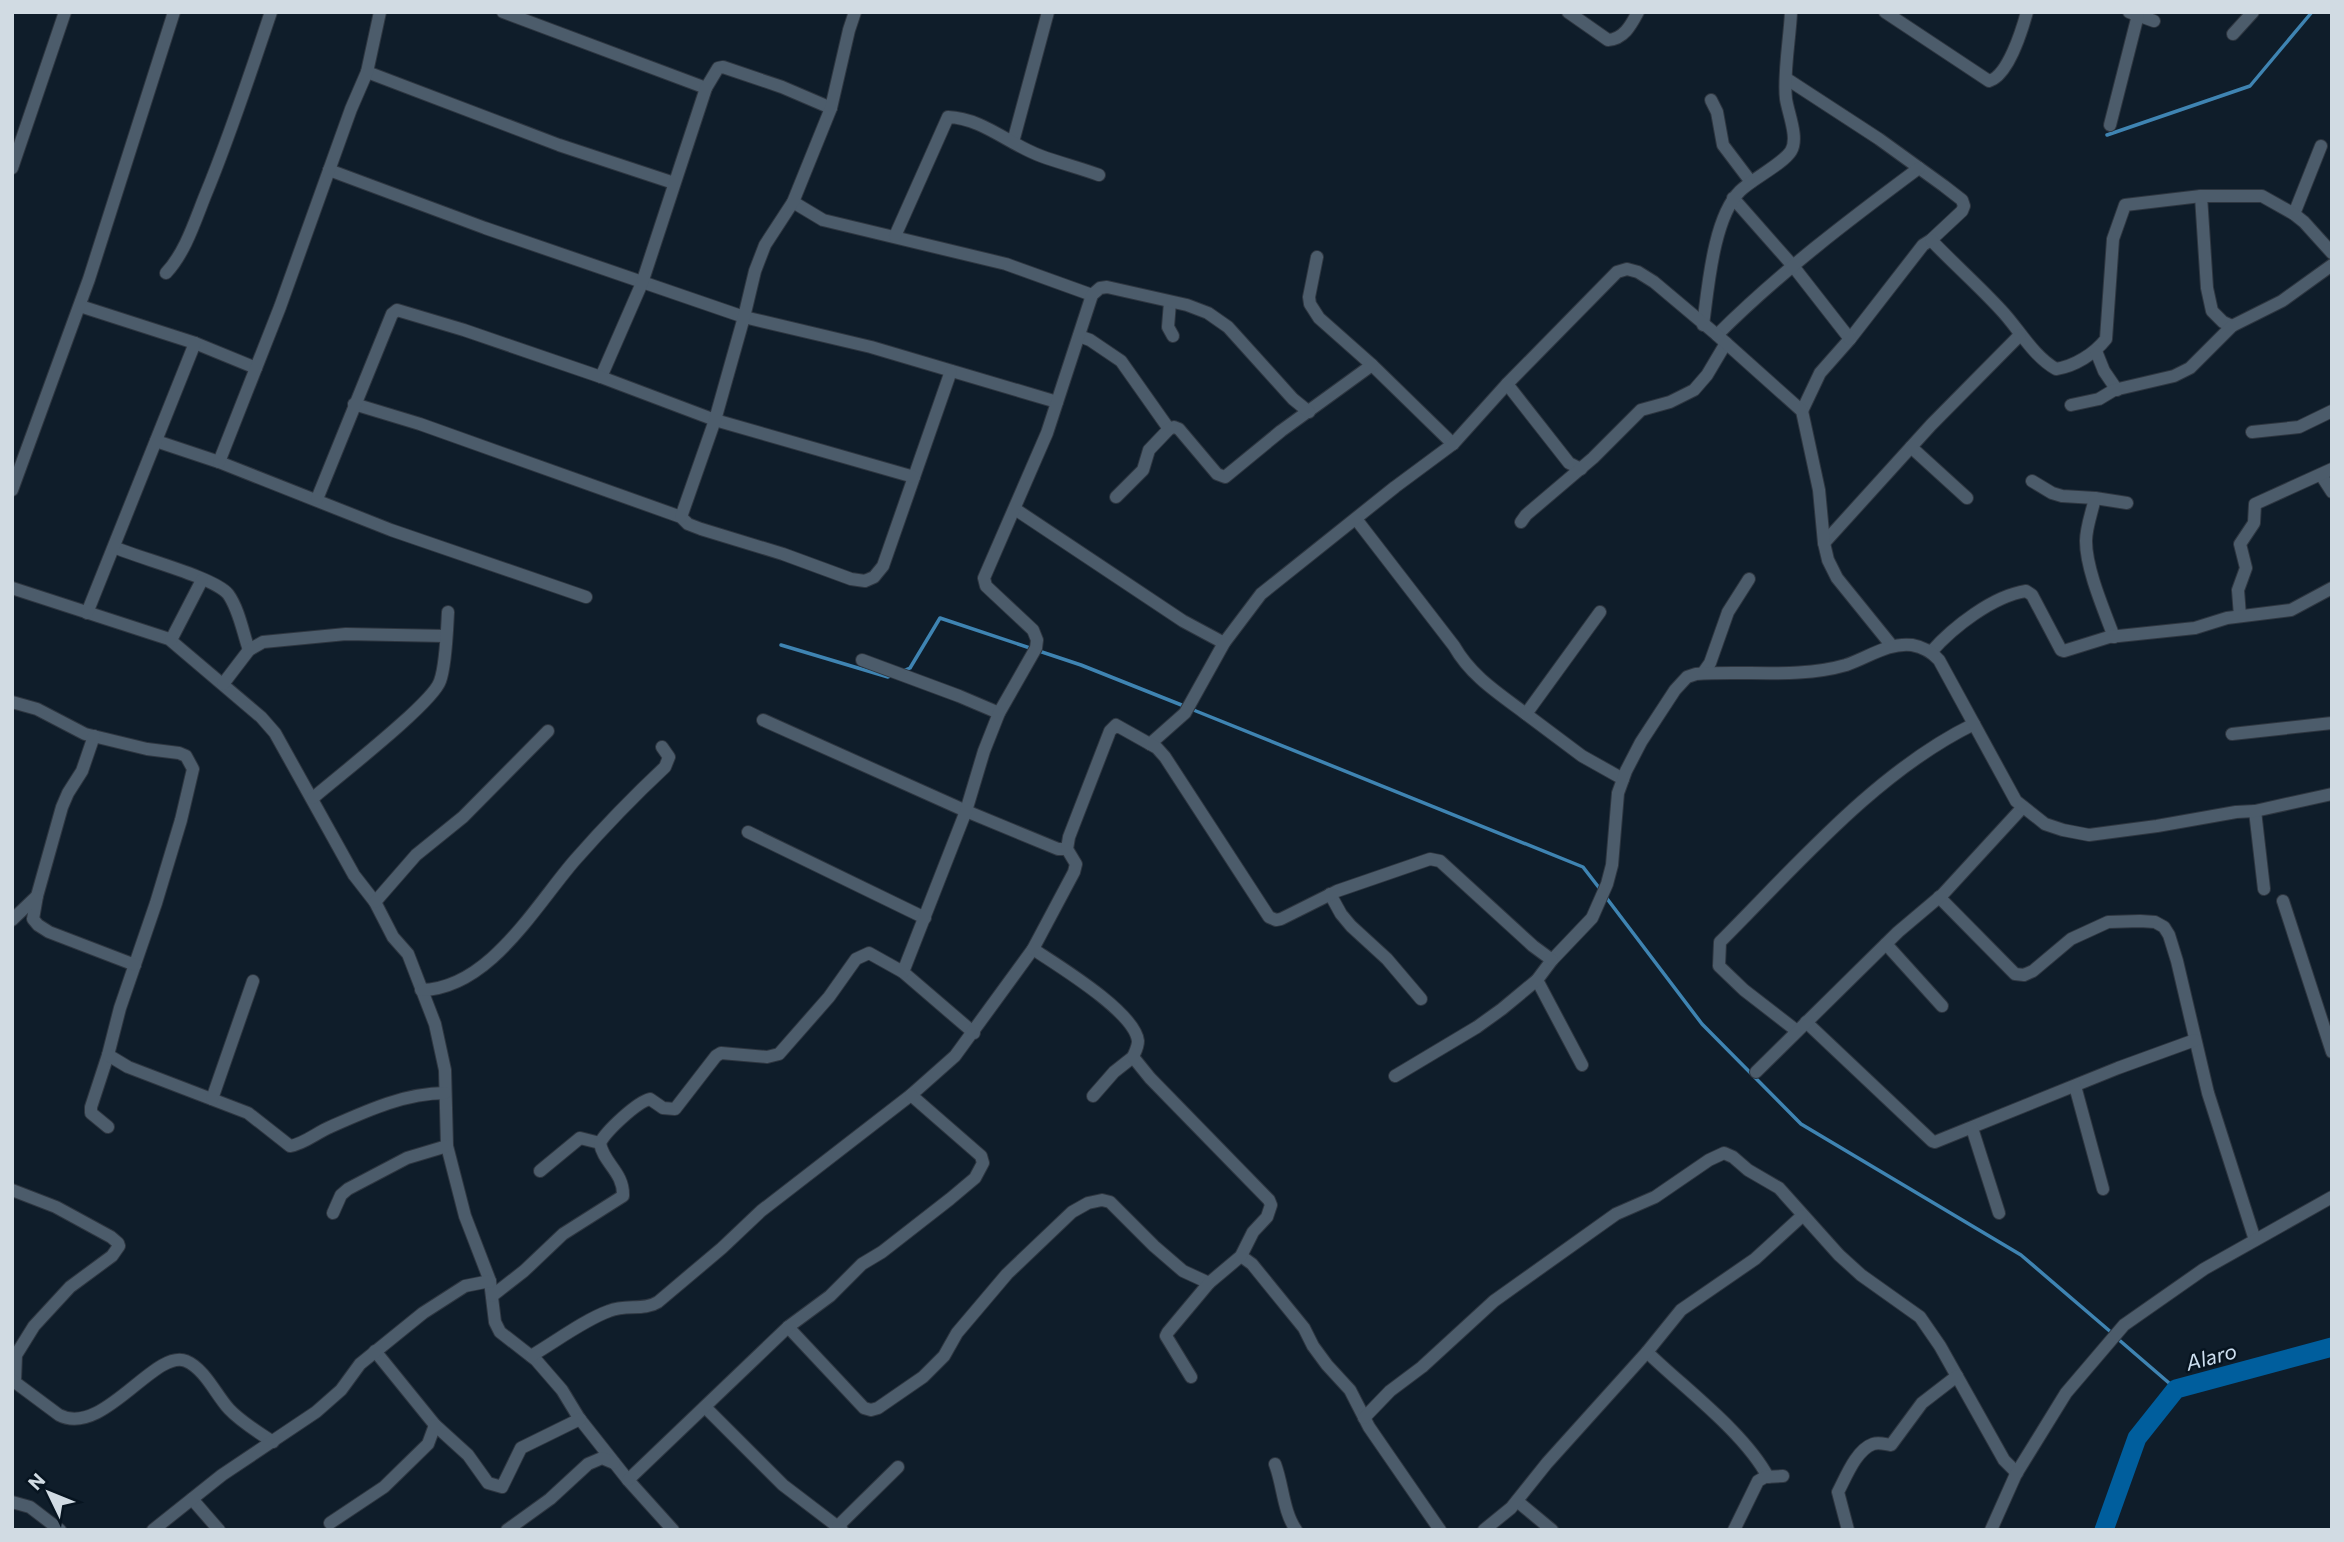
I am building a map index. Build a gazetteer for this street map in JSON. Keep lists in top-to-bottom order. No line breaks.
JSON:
{"water":["Alaro"],"north":"top left"}
